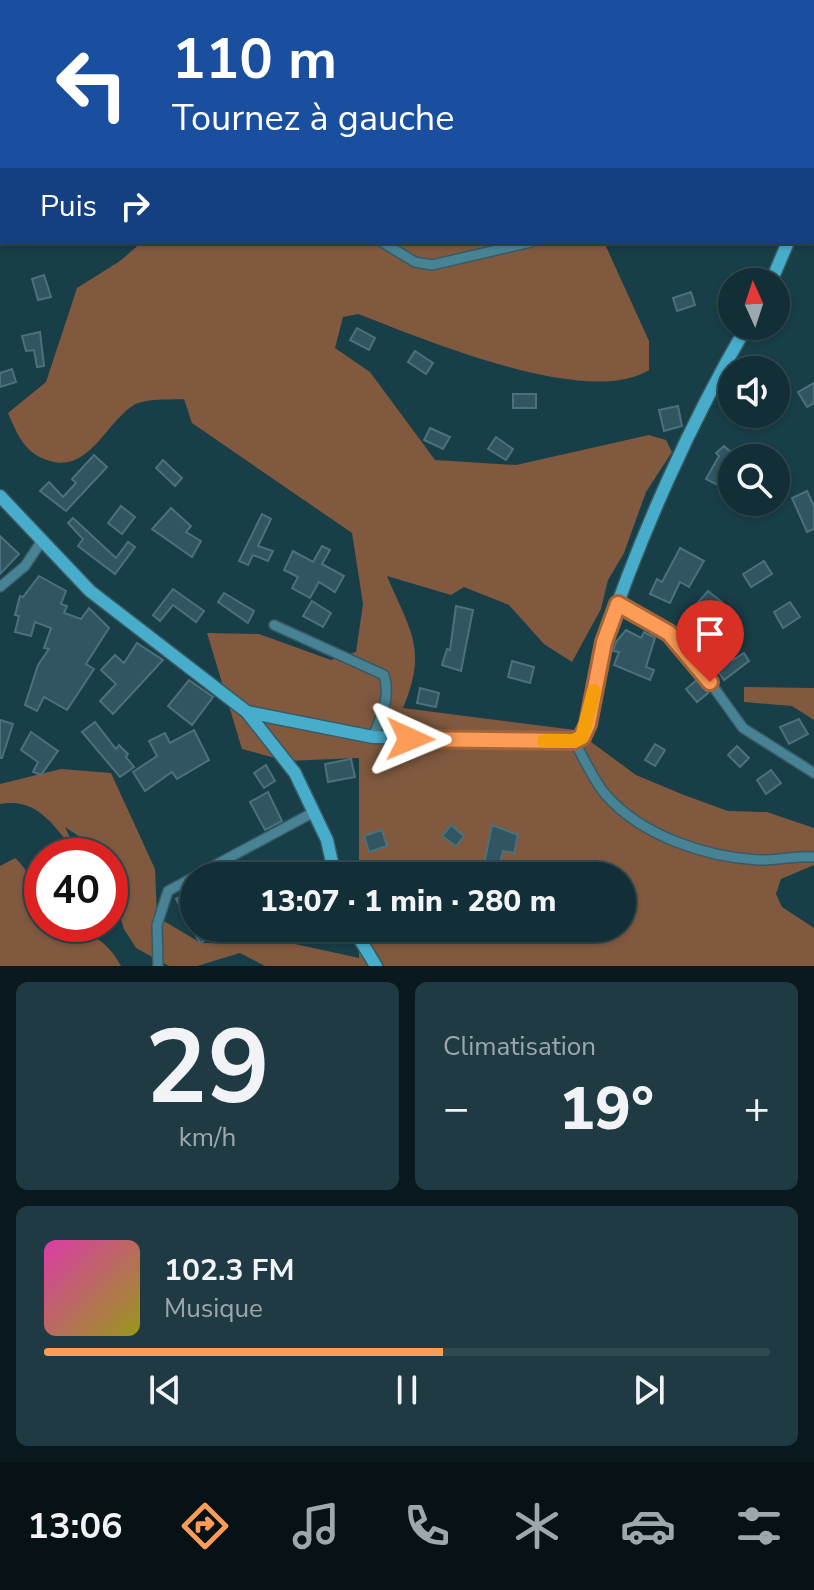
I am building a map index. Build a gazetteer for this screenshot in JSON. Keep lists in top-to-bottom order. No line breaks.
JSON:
{"north":"top","page":{"turn":["110 m","Tournez à gauche"],"then":"Puis","limit":"40","trip":"13:07 · 1 min · 280 m","tile":[["29","km/h"],"Climatisation"],"heat":["−","19°","+"],"song":["102.3 FM","Musique"],"tabs":"13:06"}}
